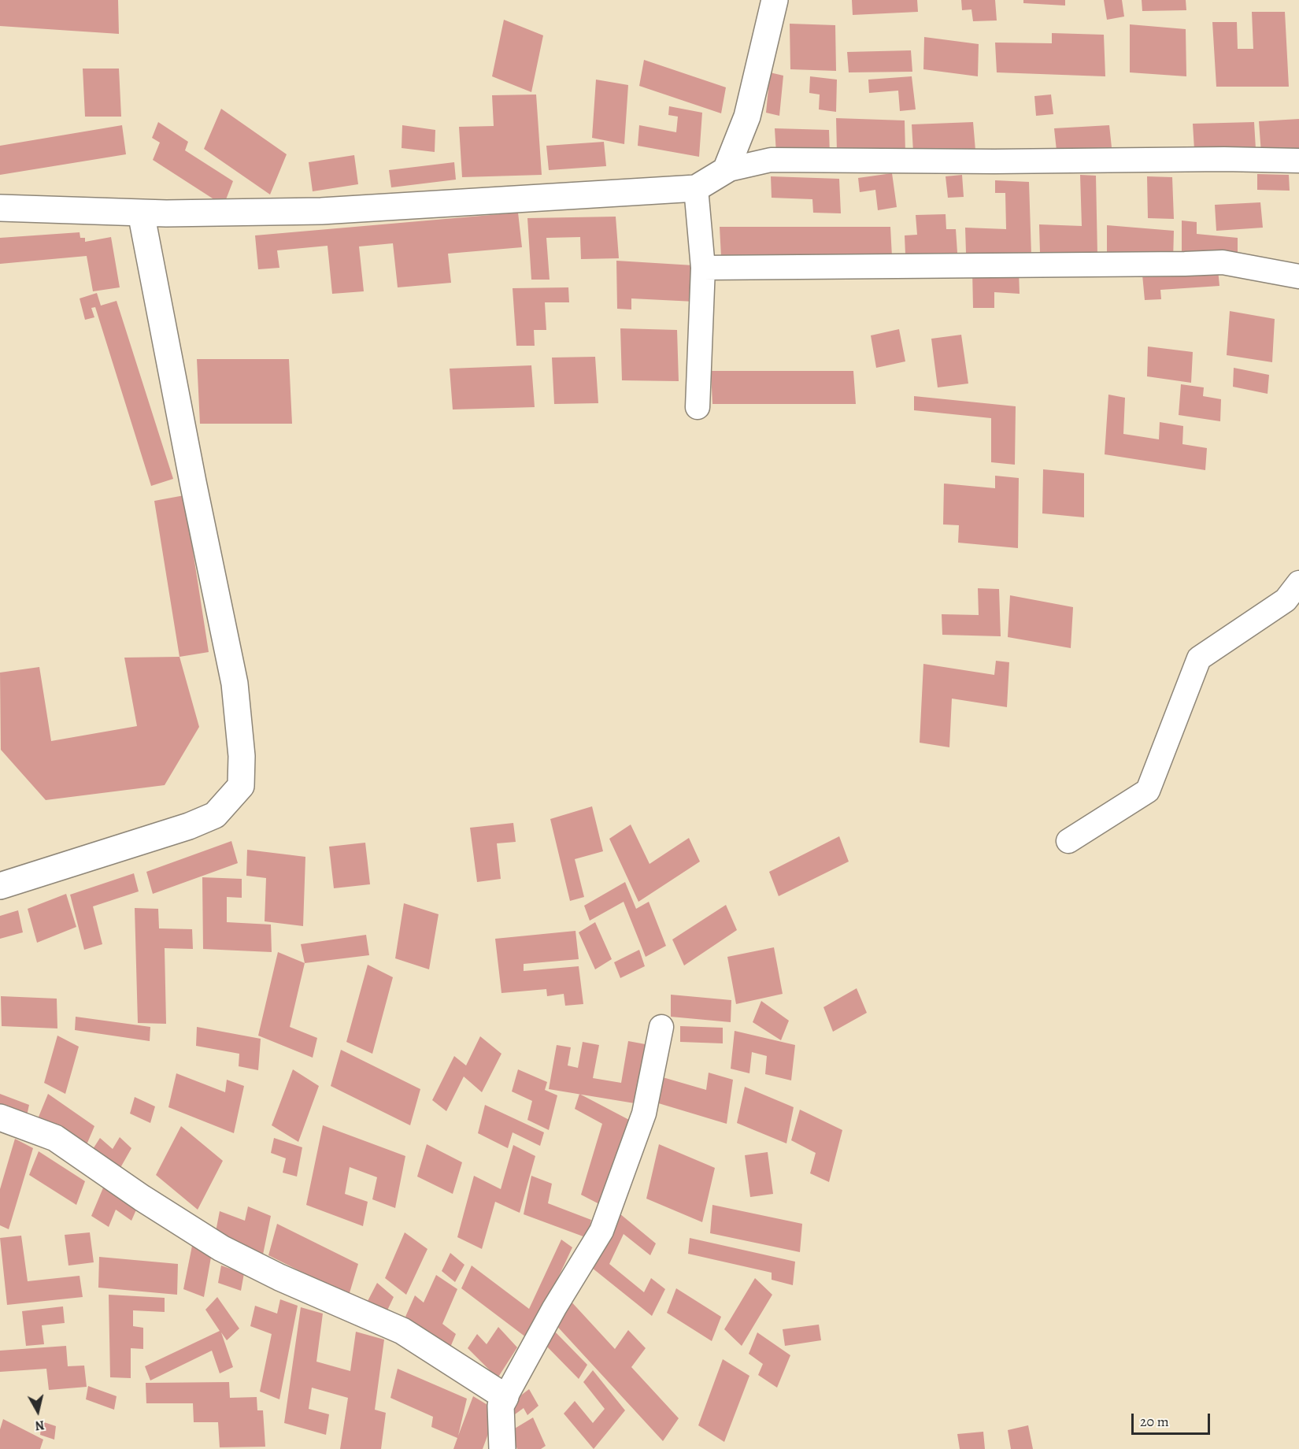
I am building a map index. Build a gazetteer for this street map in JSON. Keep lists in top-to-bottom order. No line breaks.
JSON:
{"scale_bar":"20 m","north":"bottom"}
